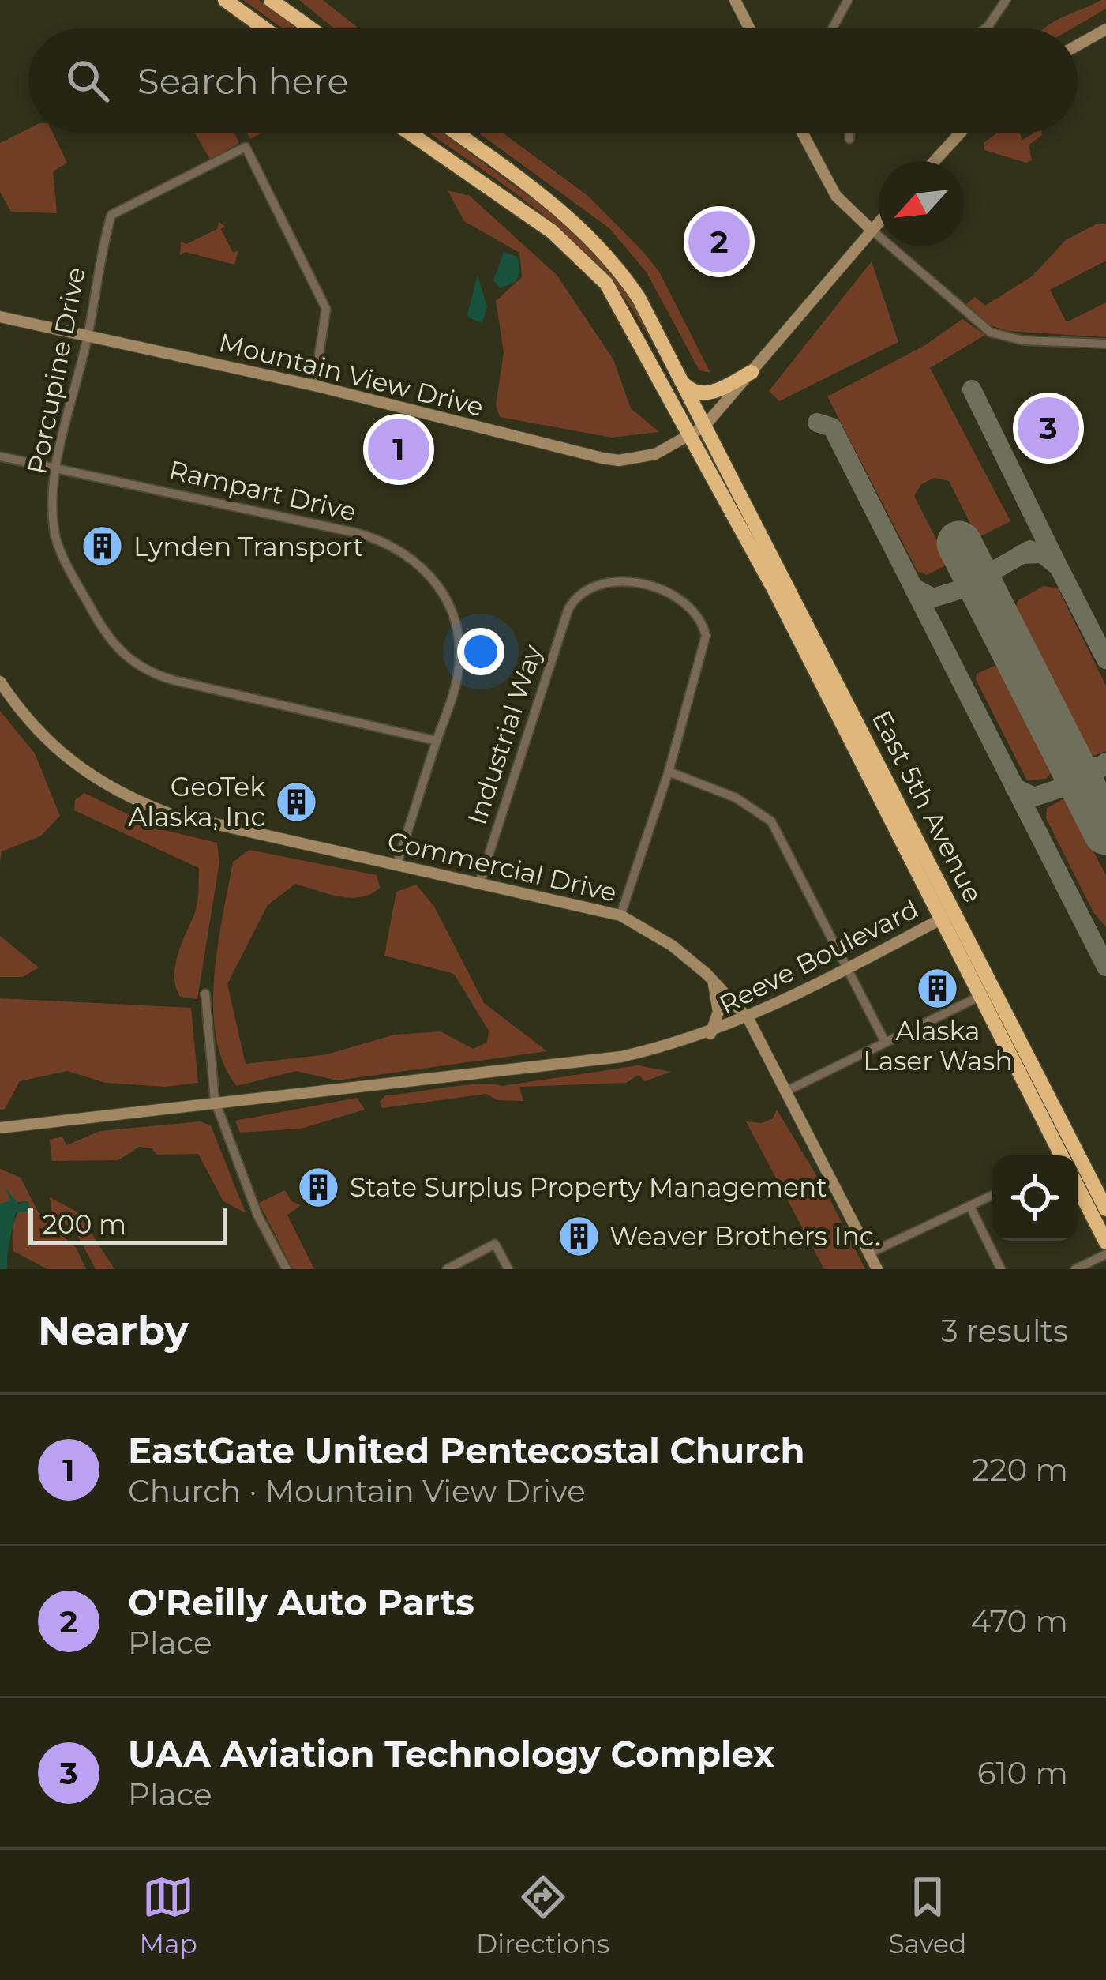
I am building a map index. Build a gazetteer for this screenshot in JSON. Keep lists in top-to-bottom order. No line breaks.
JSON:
{"streets":{"highway":["East 5th Avenue"],"street":["Porcupine Drive","Mountain View Drive","Rampart Drive","Industrial Way","Commercial Drive","Reeve Boulevard"]},"crossings":[["Porcupine Drive","Mountain View Drive"],["Porcupine Drive","Rampart Drive"],["Mountain View Drive","East 5th Avenue"],["Rampart Drive","Commercial Drive"],["Industrial Way","Commercial Drive"],["East 5th Avenue","Reeve Boulevard"],["Commercial Drive","Reeve Boulevard"]],"places":{"building":["Lynden Transport","GeoTek Alaska, Inc","Alaska Laser Wash","State Surplus Property Management","Weaver Brothers Inc."]},"scale_bar":"200 m","north":"bottom left","page":{"search":"Search here","pins":["2","3","1"],"scale":"200 m","heading":["Nearby","3 results"],"list":[{"mark":"1","name":"EastGate United Pentecostal Church","note":"Church · Mountain View Drive","value":"220 m"},{"mark":"2","name":"O'Reilly Auto Parts","note":"Place","value":"470 m"},{"mark":"3","name":"UAA Aviation Technology Complex","note":"Place","value":"610 m"}],"nav":["Map","Directions","Saved"]}}
